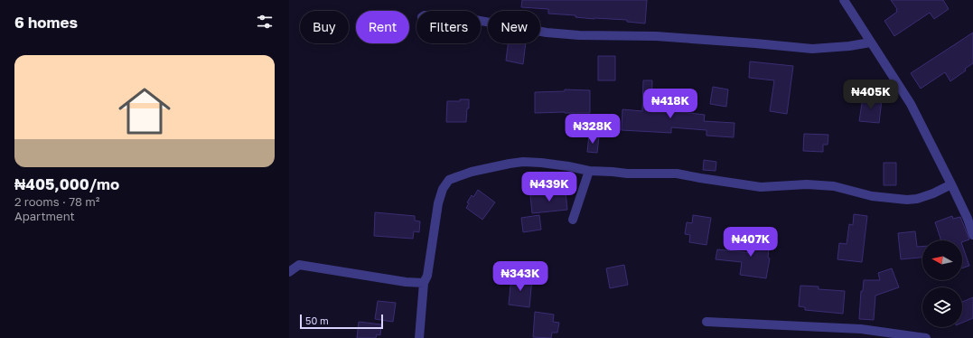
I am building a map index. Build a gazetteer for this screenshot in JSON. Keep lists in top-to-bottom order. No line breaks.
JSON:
{"scale_bar":"50 m","north":"left","page":{"heading":"6 homes","chip":["Buy","Rent","Filters","New"],"list":[{"name":"₦405,000/mo","note":"2 rooms · 78 m² · Apartment"}],"price":["₦405K","₦418K","₦328K","₦439K","₦407K","₦343K"],"scale":"50 m"}}
